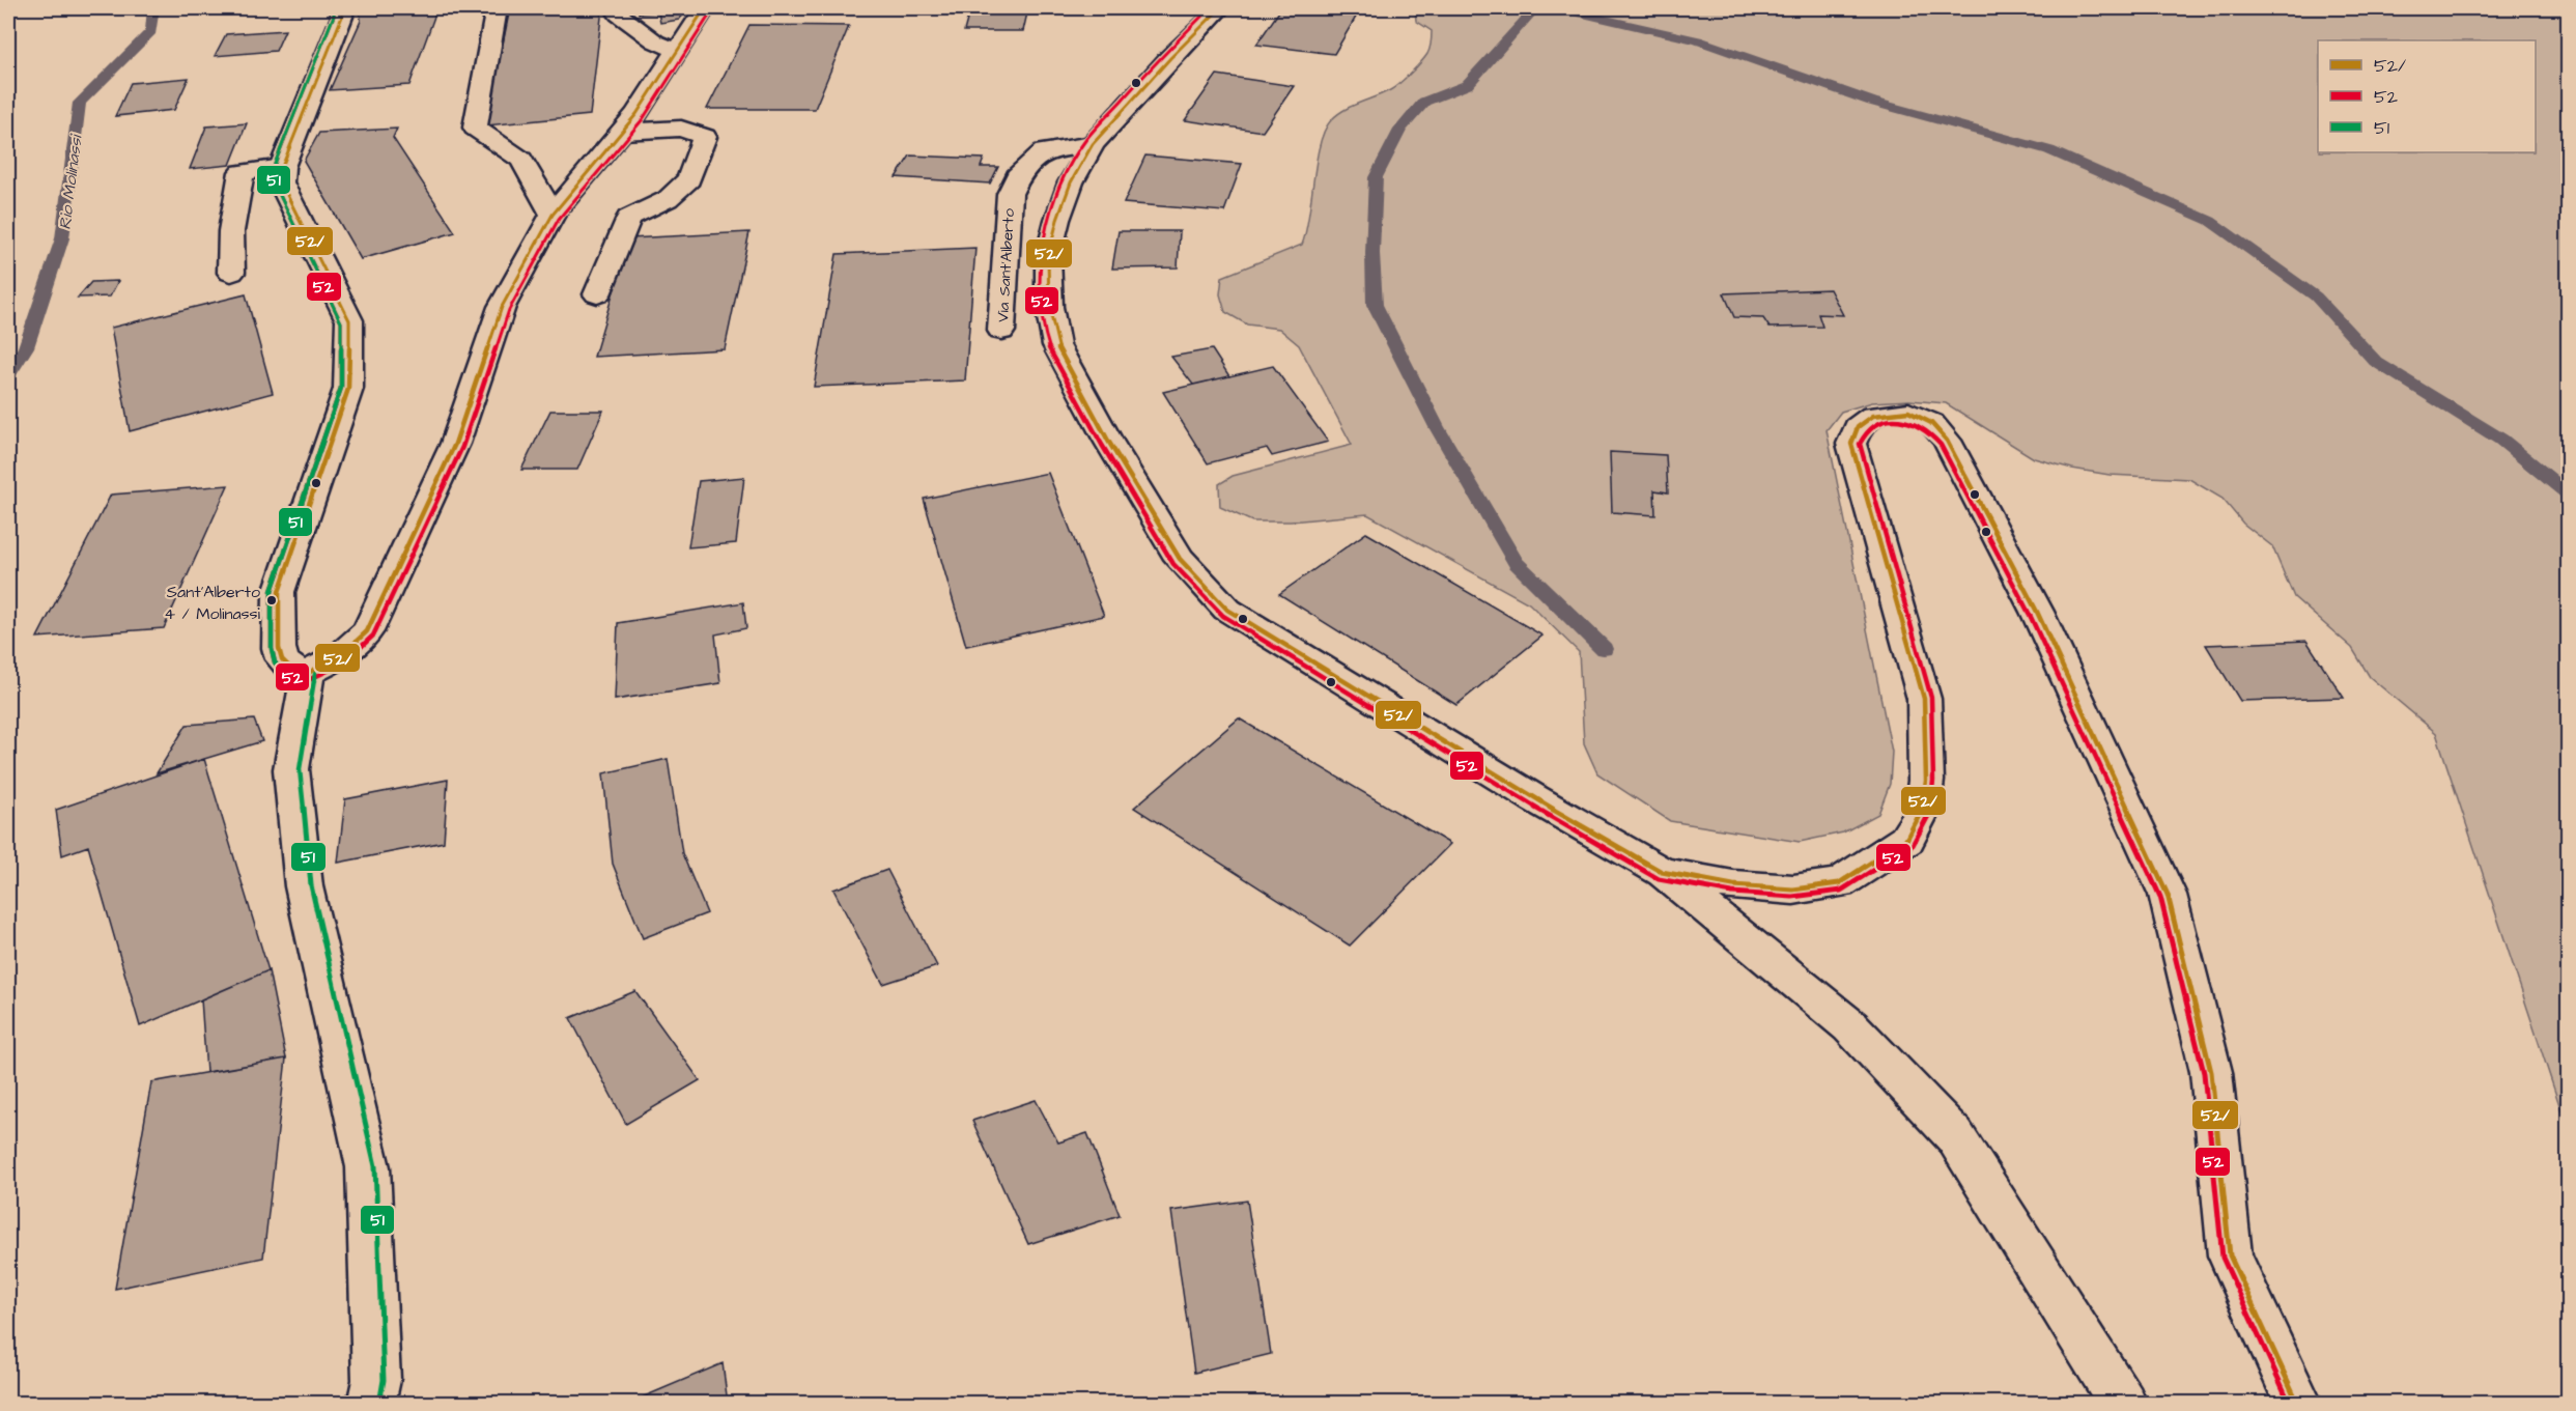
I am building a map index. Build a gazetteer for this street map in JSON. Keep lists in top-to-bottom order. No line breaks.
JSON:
{"streets":{"street":["Via Sant'Alberto"]},"water":["Rio Molinassi"],"places":["Sant'Alberto 4 / Molinassi"],"lines":["transit line 52/","transit line 52","transit line 51"],"legend":["52/","52","51"]}
